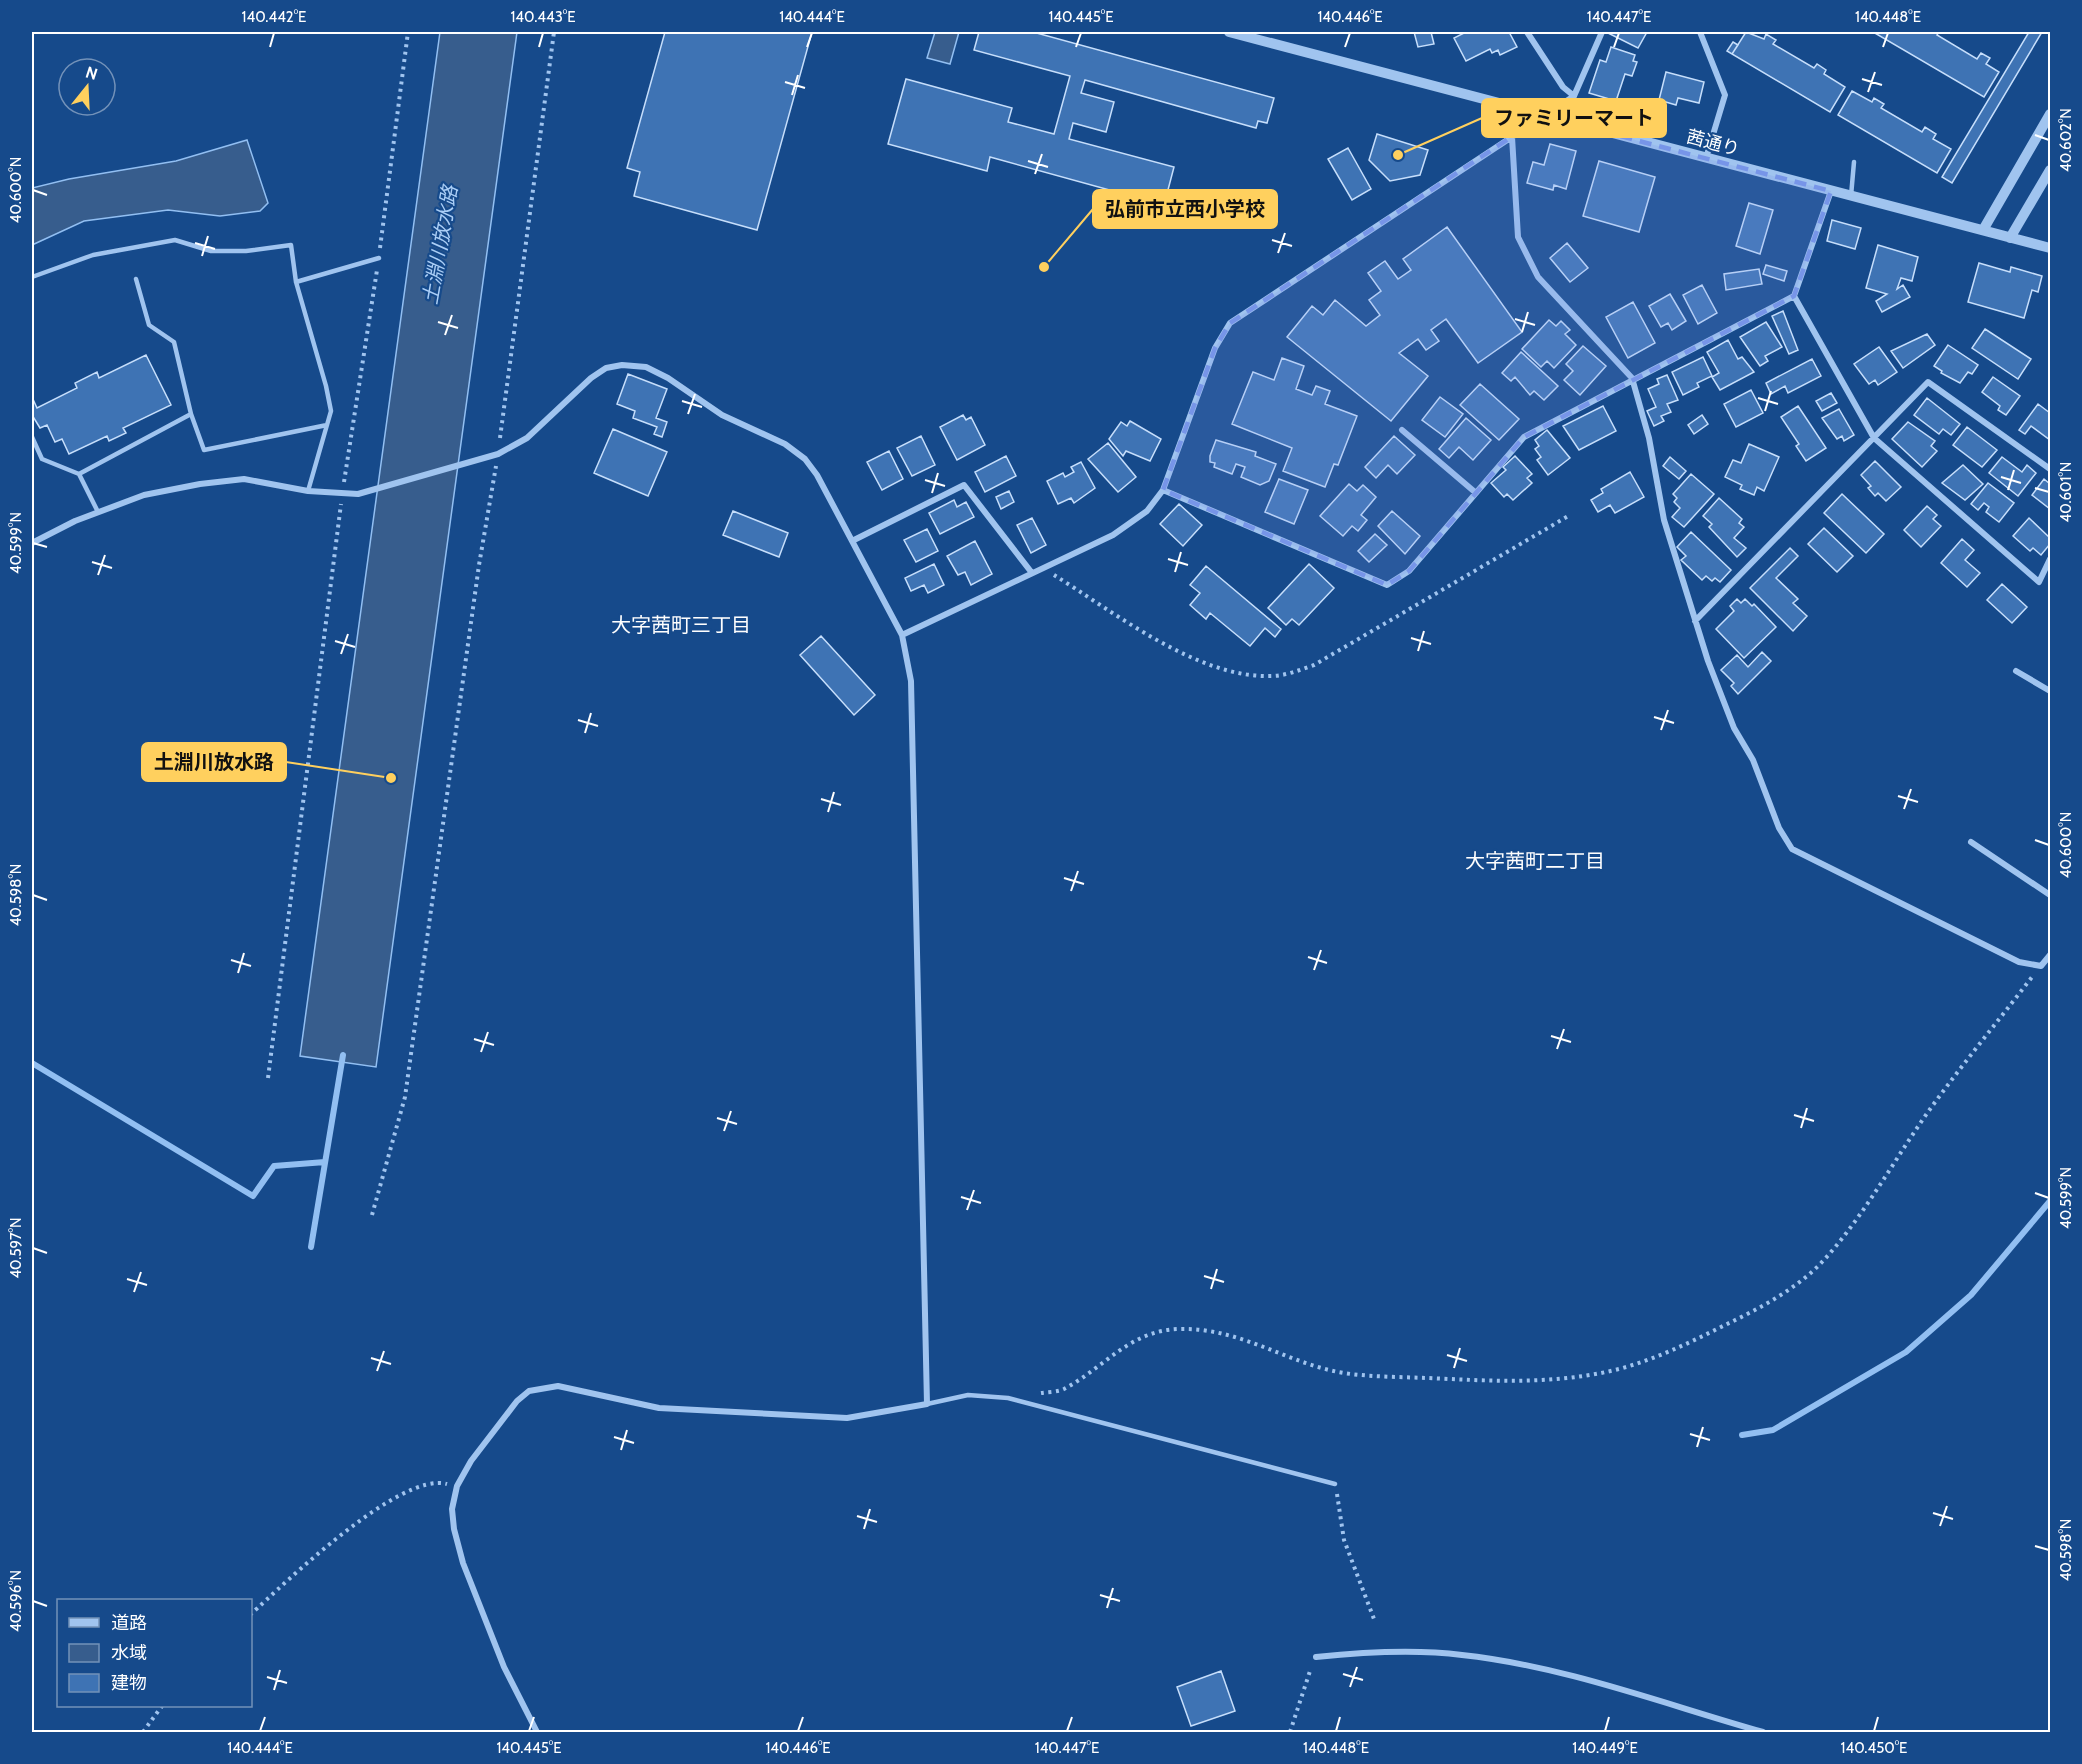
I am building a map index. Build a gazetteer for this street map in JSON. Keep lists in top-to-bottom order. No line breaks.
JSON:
{"streets":{"street":["茜通り"]},"districts":["大字茜町三丁目","大字茜町二丁目"],"water":["土淵川放水路"],"places":["ファミリーマート","弘前市立西小学校","土淵川放水路"],"legend":["道路","水域","建物"],"north":"top","coordinates":["140.442°E","140.443°E","140.444°E","140.445°E","140.446°E","140.447°E","140.448°E","40.602°N","40.600°N","40.601°N","40.599°N","40.598°N","40.597°N","40.596°N","140.449°E","140.450°E"]}
